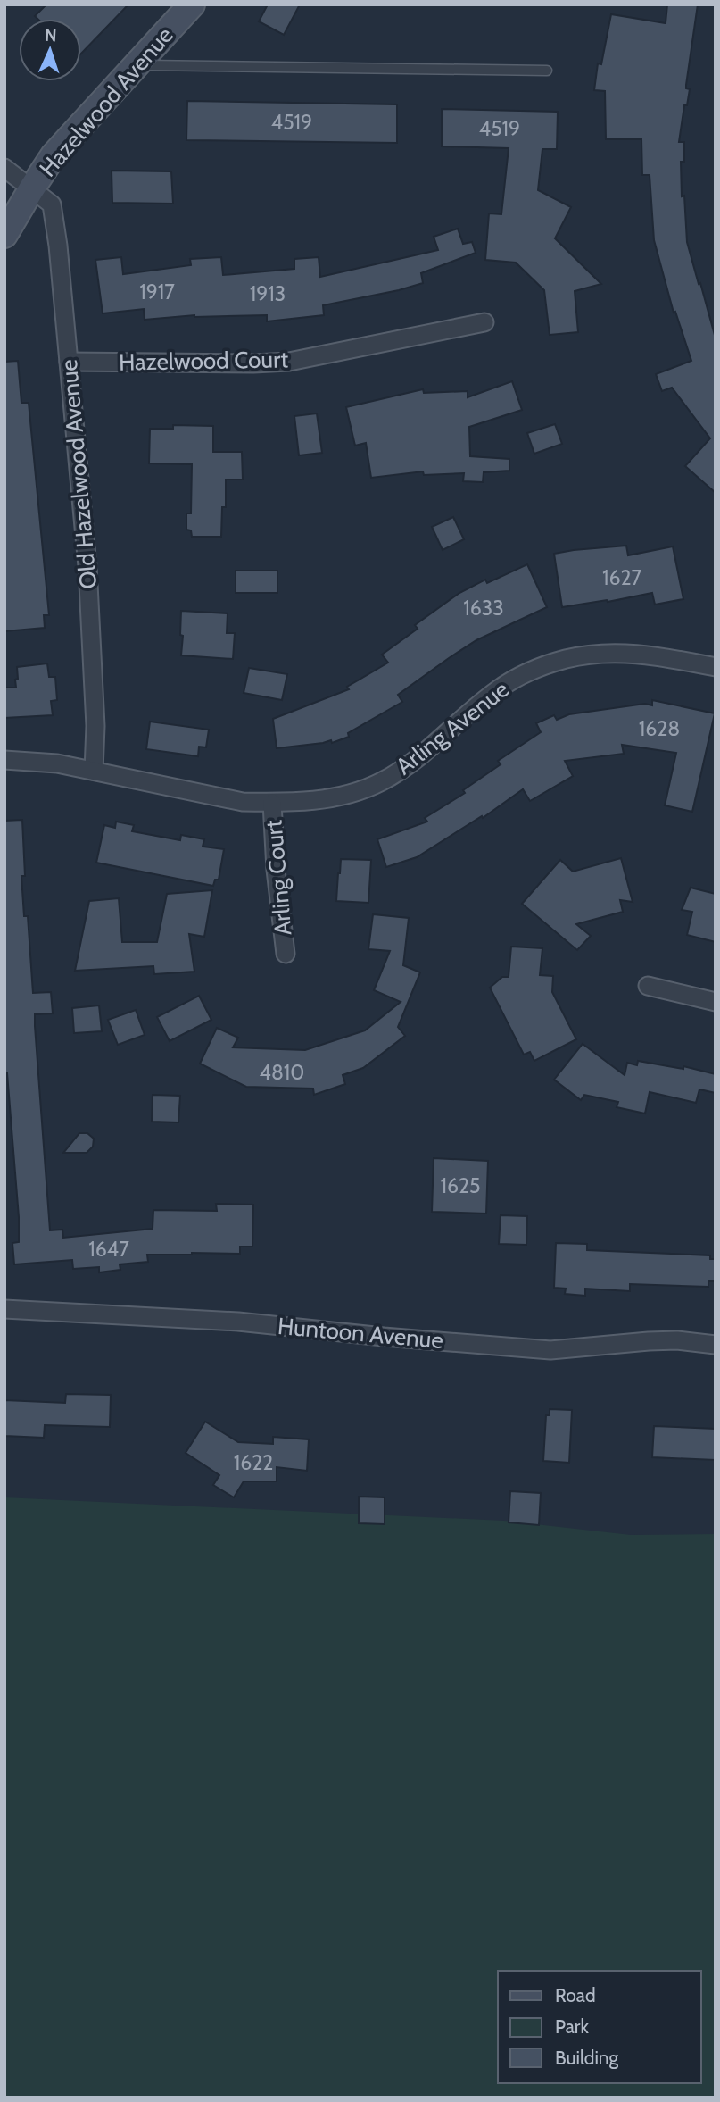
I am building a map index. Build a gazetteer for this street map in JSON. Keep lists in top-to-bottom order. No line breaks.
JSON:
{"streets":{"street":["Hazelwood Avenue","Hazelwood Court","Old Hazelwood Avenue","Arling Avenue","Arling Court","Huntoon Avenue"]},"crossings":[["Hazelwood Avenue","Old Hazelwood Avenue"],["Hazelwood Court","Old Hazelwood Avenue"],["Old Hazelwood Avenue","Arling Avenue"],["Arling Avenue","Arling Court"]],"house_numbers":["4519","4519","1917","1913","1627","1633","1628","4810","1625","1647","1622"],"legend":["Road","Park","Building"],"north":"top"}
